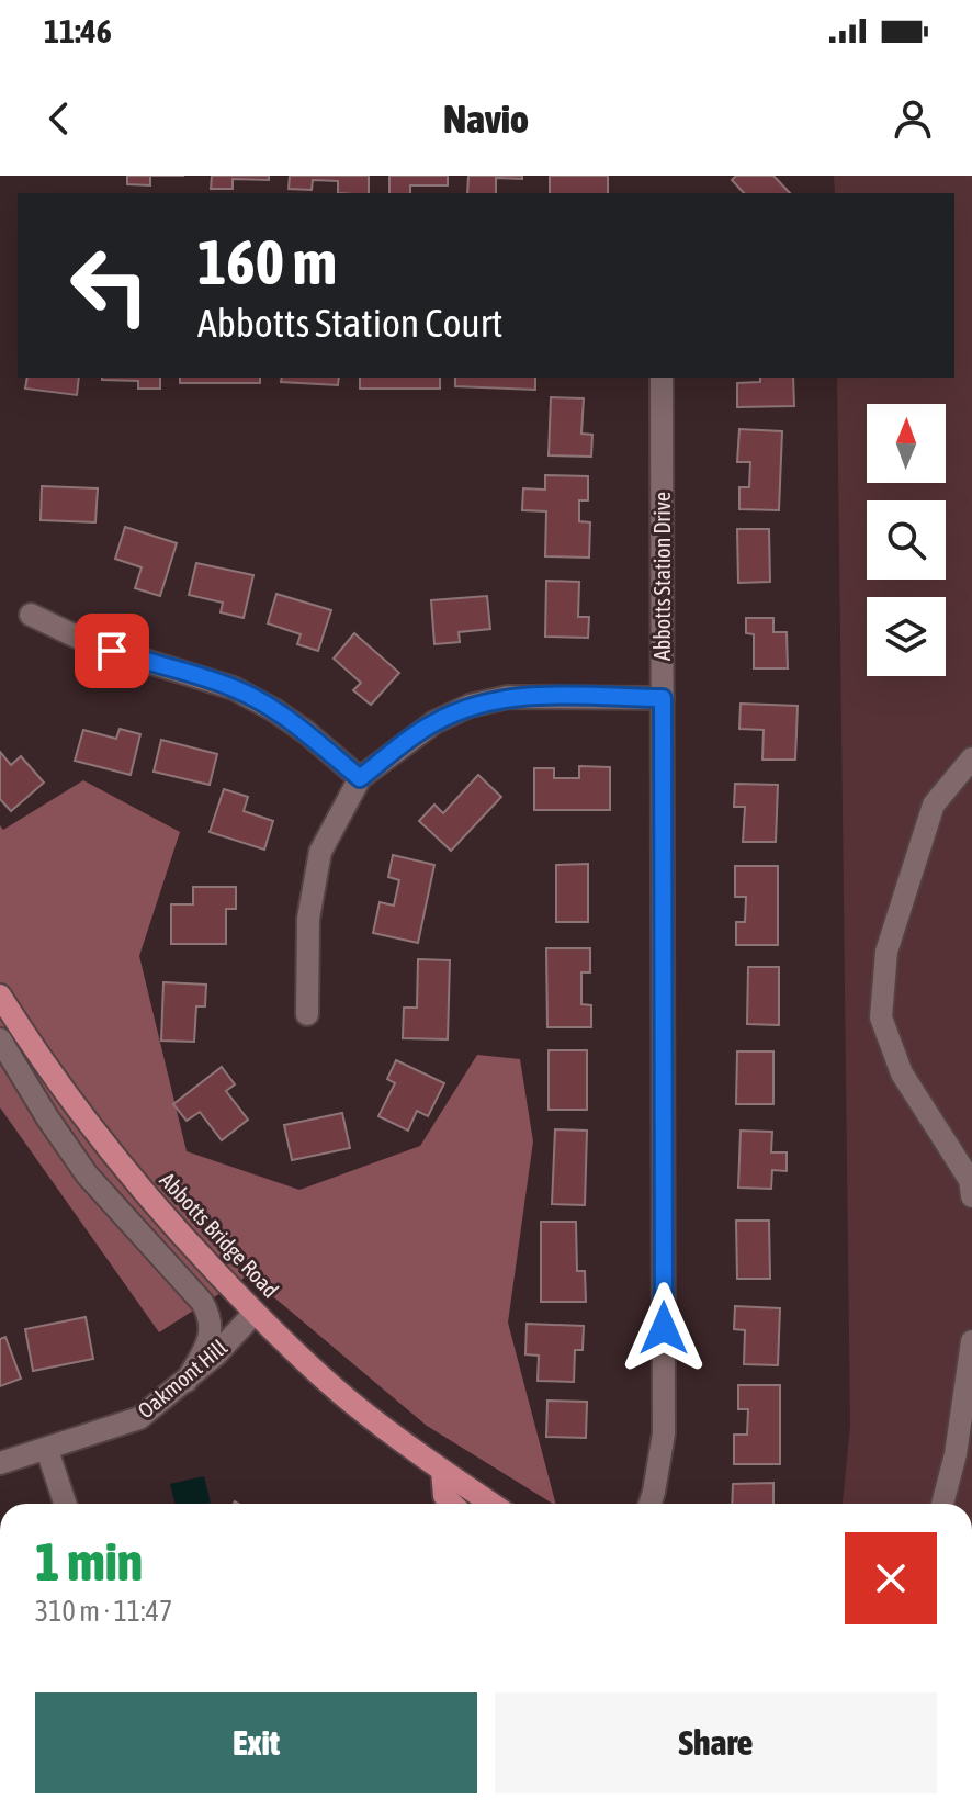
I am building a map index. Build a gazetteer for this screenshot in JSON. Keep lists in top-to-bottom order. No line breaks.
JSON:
{"streets":{"main road":["Abbotts Bridge Road"],"street":["Abbotts Station Drive","Oakmont Hill"]},"crossings":[["Abbotts Bridge Road","Oakmont Hill"]],"north":"top","page":{"status":"11:46","header":"Navio","turn":["160 m","Abbotts Station Court"],"heading":["1 min","310 m · 11:47"],"buttons":["Exit","Share"]}}
